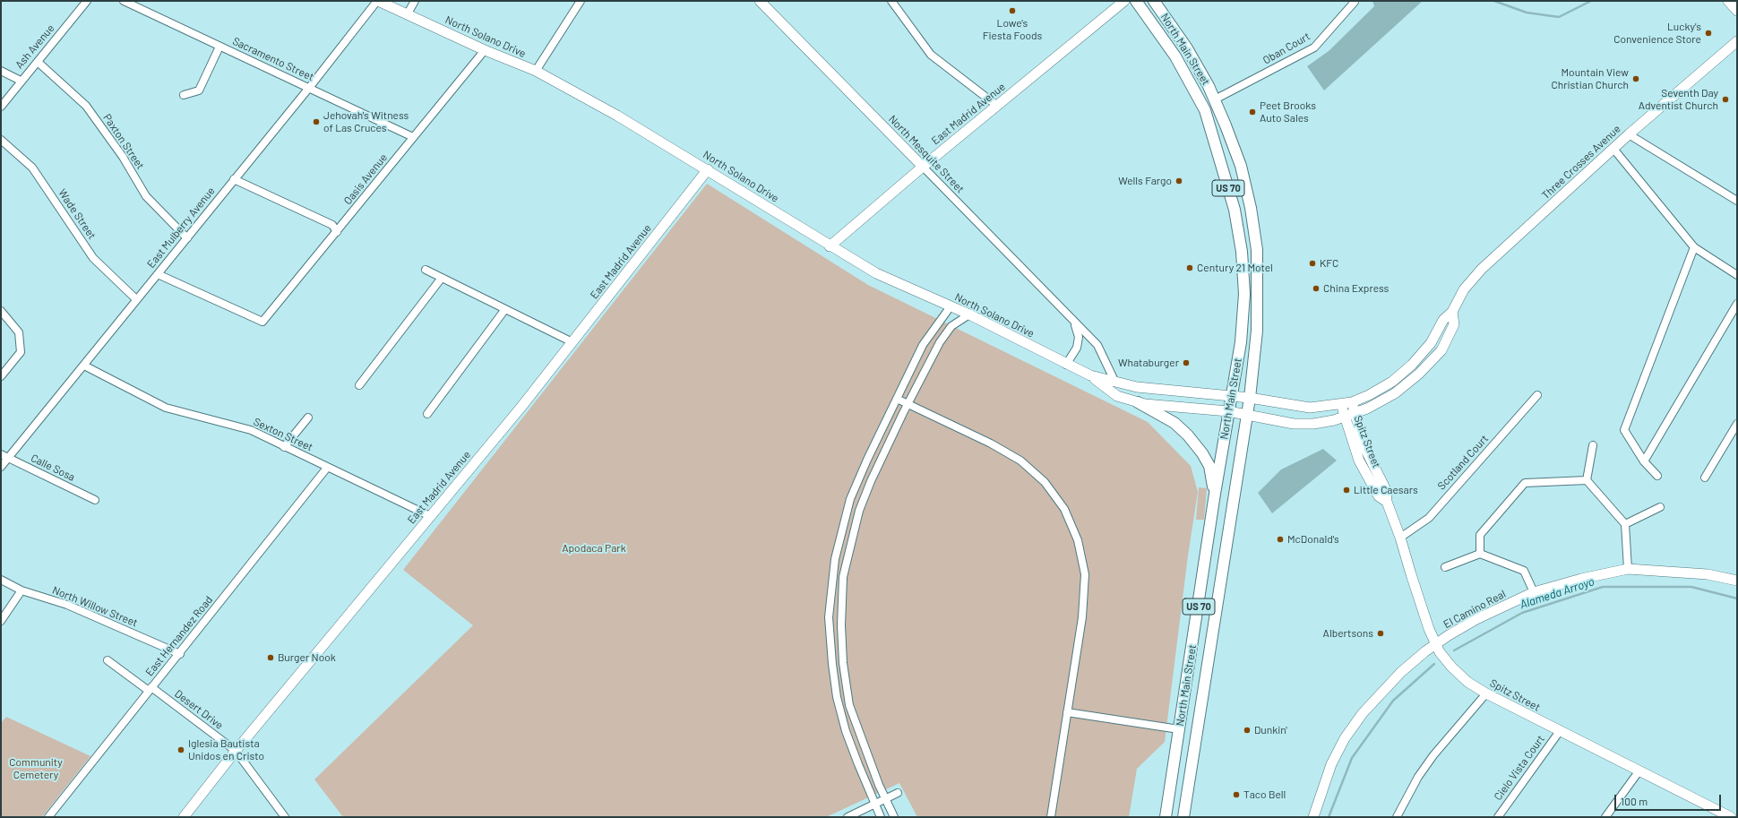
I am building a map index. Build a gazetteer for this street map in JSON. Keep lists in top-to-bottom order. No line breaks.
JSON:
{"streets":{"main road":["North Main Street","US 70"],"street":["North Solano Drive","Ash Avenue","Oban Court","Sacramento Street","East Madrid Avenue","Paxton Street","North Mesquite Street","Three Crosses Avenue","Oasis Avenue","Wade Street","East Mulberry Avenue","Sexton Street","Spitz Street","Scotland Court","Calle Sosa","North Willow Street","El Camino Real","East Hernandez Road","Desert Drive","Cielo Vista Court"]},"crossings":[["North Solano Drive","North Main Street"],["North Solano Drive","East Madrid Avenue"],["North Solano Drive","North Mesquite Street"],["North Solano Drive","Three Crosses Avenue"],["North Solano Drive","Oasis Avenue"],["North Solano Drive","East Mulberry Avenue"],["Ash Avenue","Paxton Street"],["Oban Court","North Main Street"],["North Main Street","Three Crosses Avenue"],["Sacramento Street","Oasis Avenue"],["Sacramento Street","East Mulberry Avenue"],["East Madrid Avenue","North Mesquite Street"],["East Madrid Avenue","Sexton Street"],["East Madrid Avenue","Desert Drive"],["Paxton Street","East Mulberry Avenue"],["Three Crosses Avenue","Spitz Street"],["Oasis Avenue","East Mulberry Avenue"],["Wade Street","East Mulberry Avenue"],["East Mulberry Avenue","Sexton Street"],["East Mulberry Avenue","Calle Sosa"],["Sexton Street","East Hernandez Road"],["Spitz Street","Scotland Court"],["Spitz Street","El Camino Real"],["Spitz Street","Cielo Vista Court"],["North Willow Street","East Hernandez Road"],["East Hernandez Road","Desert Drive"]],"water":["Alameda Arroyo"],"parks":["Apodaca Park","Community Cemetery"],"places":["Lowe's Fiesta Foods","Lucky's Convenience Store","Mountain View Christian Church","Seventh Day Adventist Church","Peet Brooks Auto Sales","Jehovah's Witness of Las Cruces","Wells Fargo","KFC","Century 21 Motel","China Express","Whataburger","Little Caesars","McDonald's","Albertsons","Burger Nook","Dunkin'","Iglesia Bautista Unidos en Cristo","Taco Bell"],"scale_bar":"100 m"}
